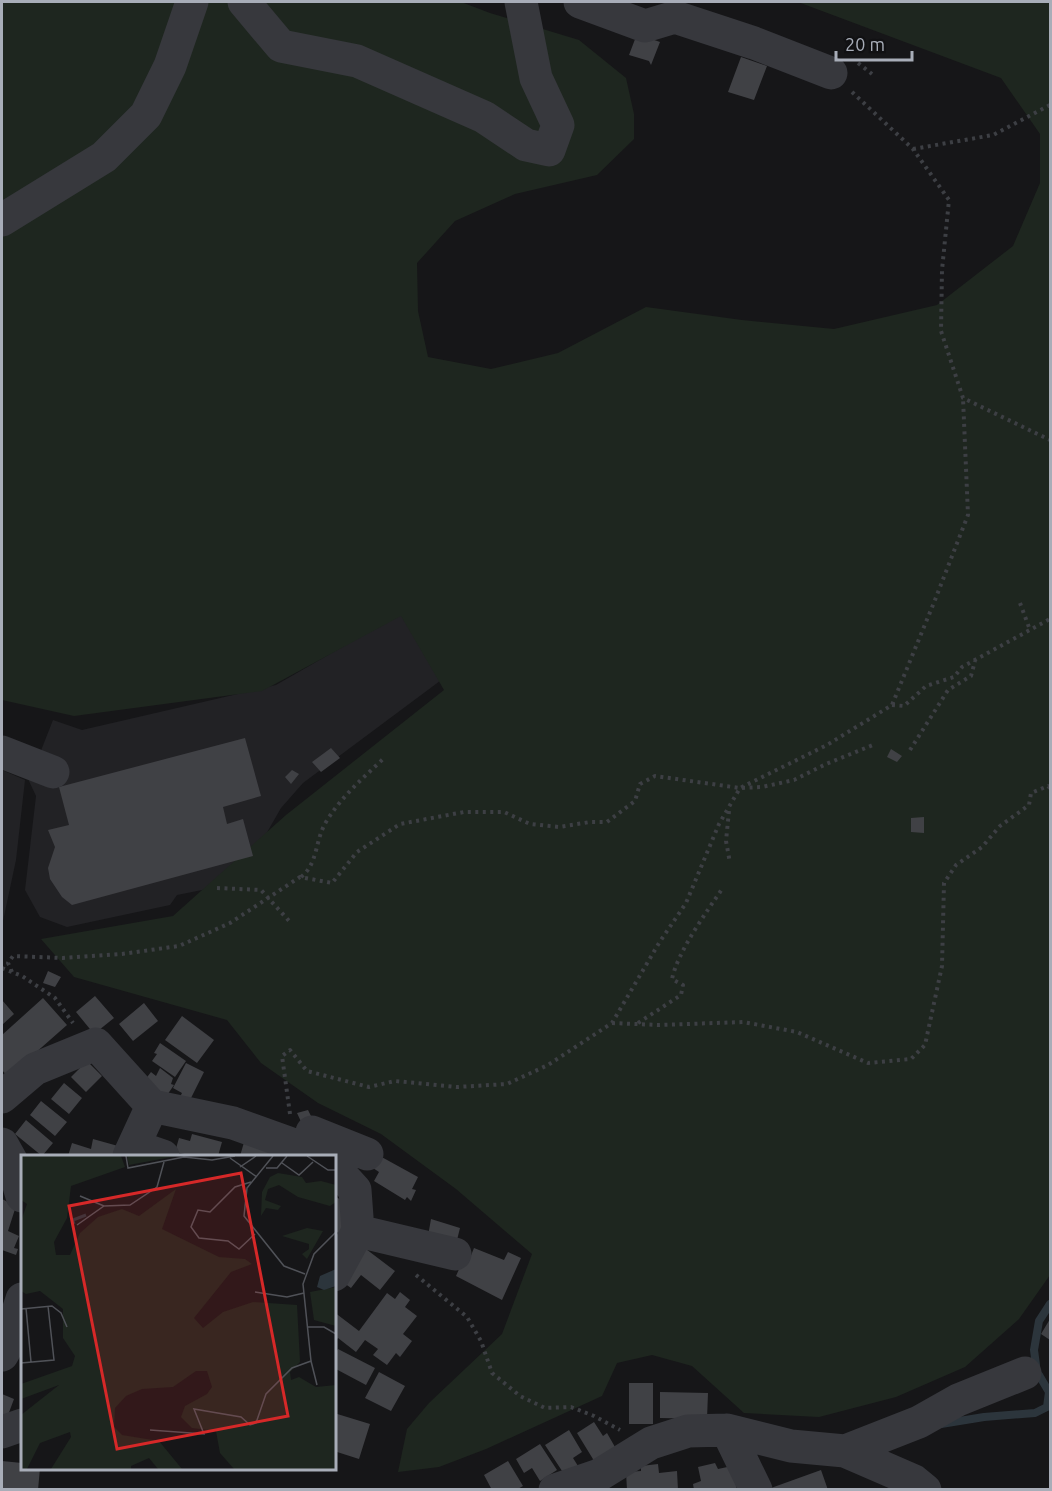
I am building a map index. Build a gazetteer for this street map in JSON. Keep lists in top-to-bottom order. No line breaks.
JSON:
{"scale_bar":"20 m"}
